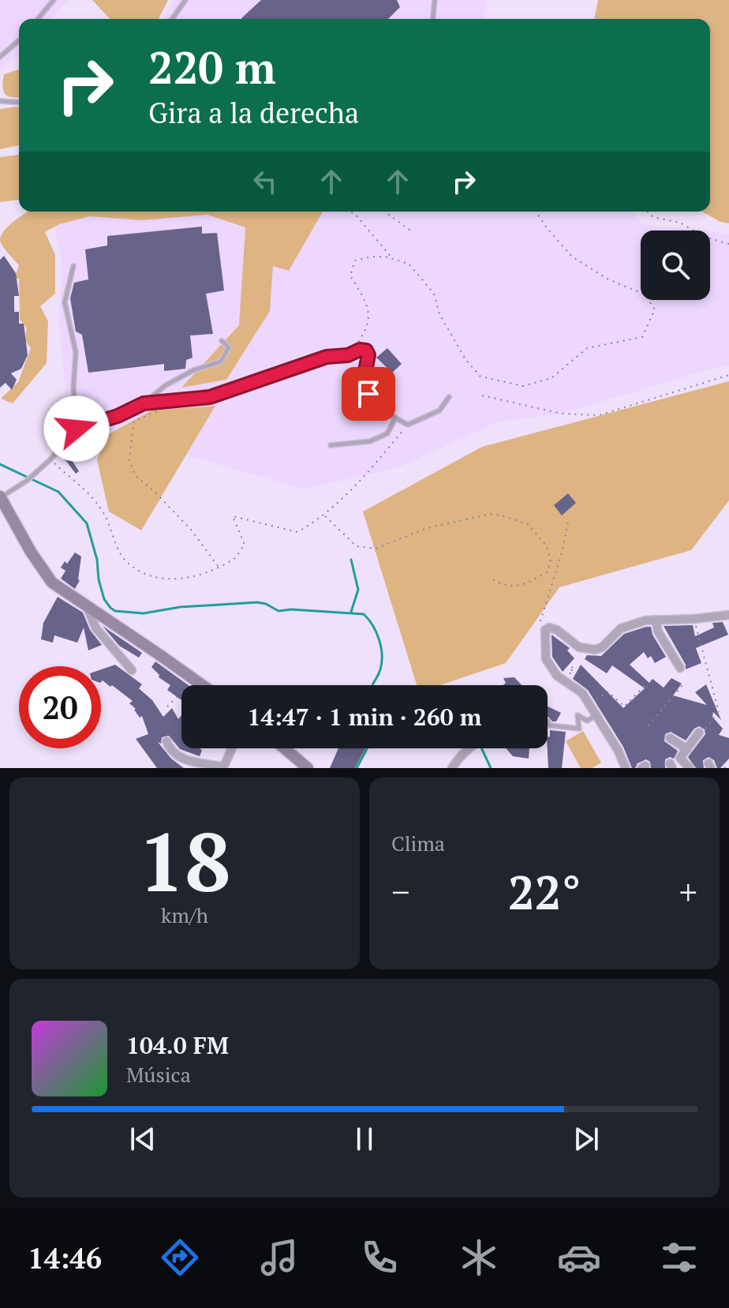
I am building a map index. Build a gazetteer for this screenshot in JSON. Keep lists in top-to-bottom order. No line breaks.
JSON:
{"page":{"turn":["220 m","Gira a la derecha"],"limit":"20","trip":"14:47 · 1 min · 260 m","tile":[["18","km/h"],"Clima"],"heat":["−","22°","+"],"song":["104.0 FM","Música"],"tabs":"14:46"}}
